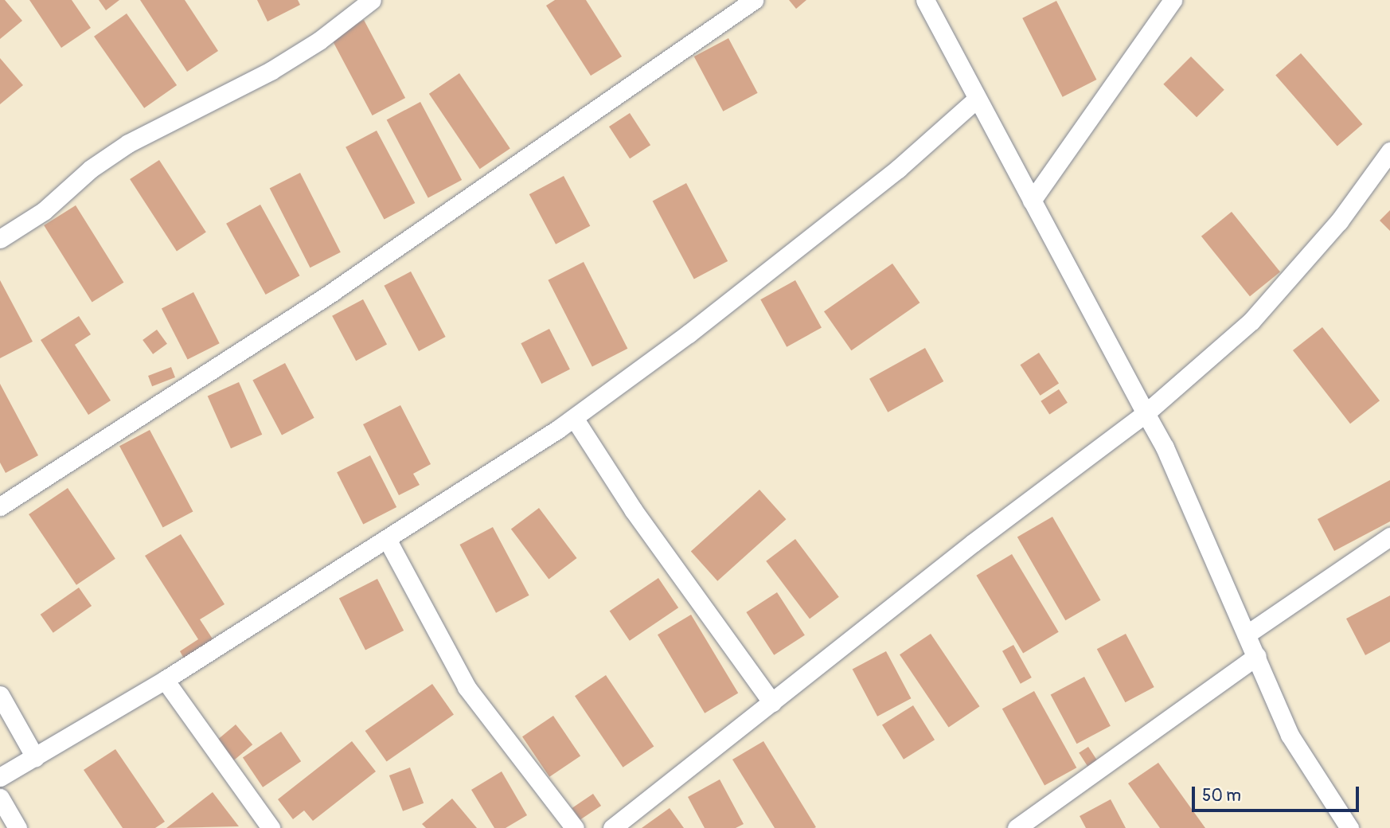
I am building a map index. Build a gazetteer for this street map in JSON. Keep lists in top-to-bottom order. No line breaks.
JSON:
{"scale_bar":"50 m"}
